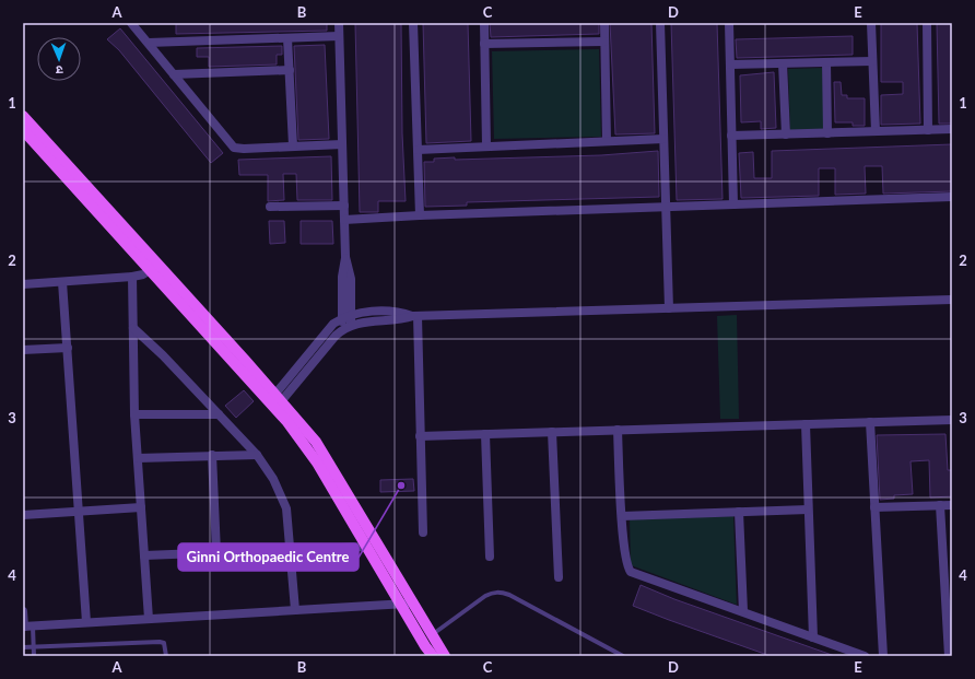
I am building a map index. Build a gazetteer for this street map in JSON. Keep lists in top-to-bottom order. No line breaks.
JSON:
{"places":["Ginni Orthopaedic Centre"],"north":"bottom","grid":{"columns":["A","B","C","D","E"],"rows":["1","2","3","4"]}}
